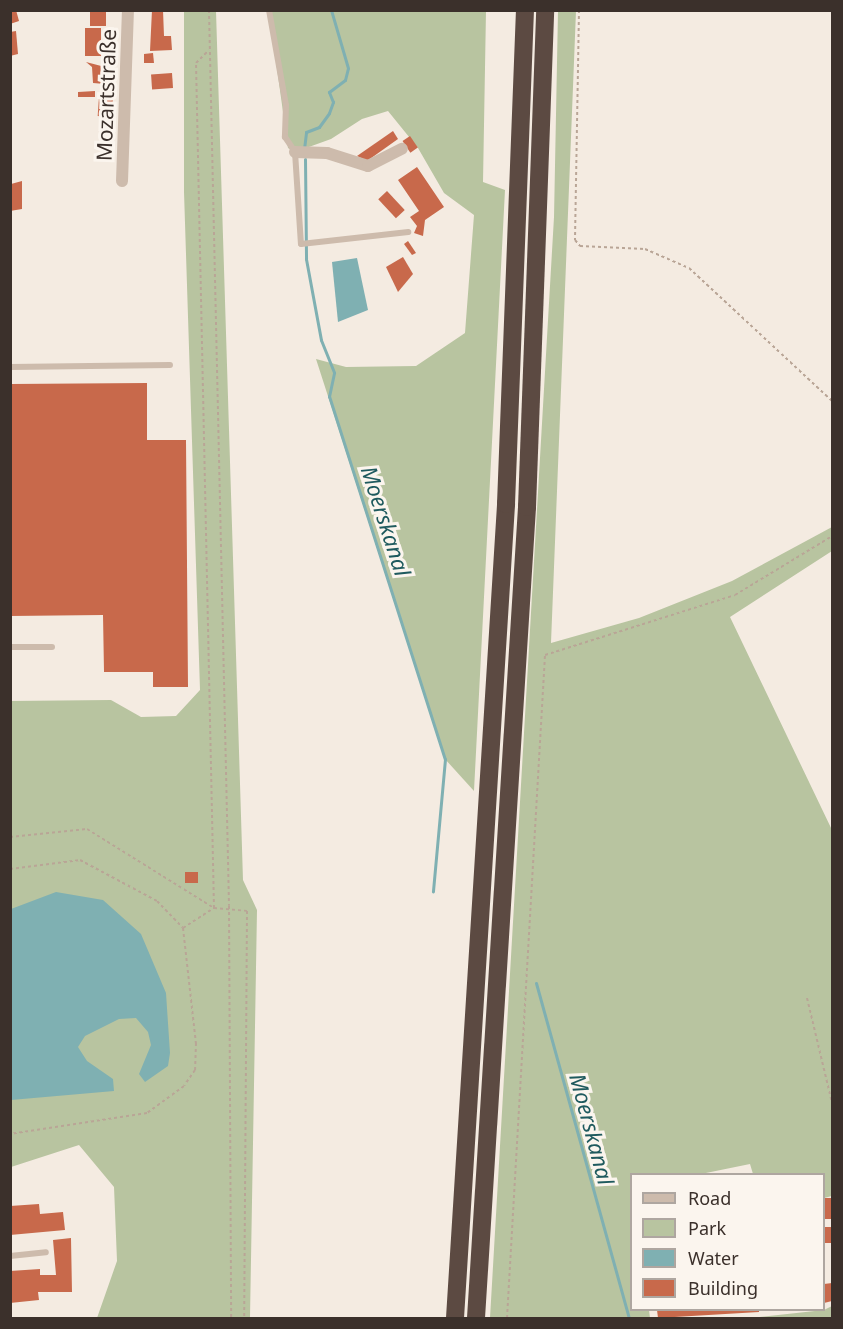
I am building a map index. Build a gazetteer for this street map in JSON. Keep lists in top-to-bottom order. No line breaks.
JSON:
{"streets":{"street":["Mozartstraße"]},"water":["Moerskanal"],"legend":["Road","Park","Water","Building"]}
